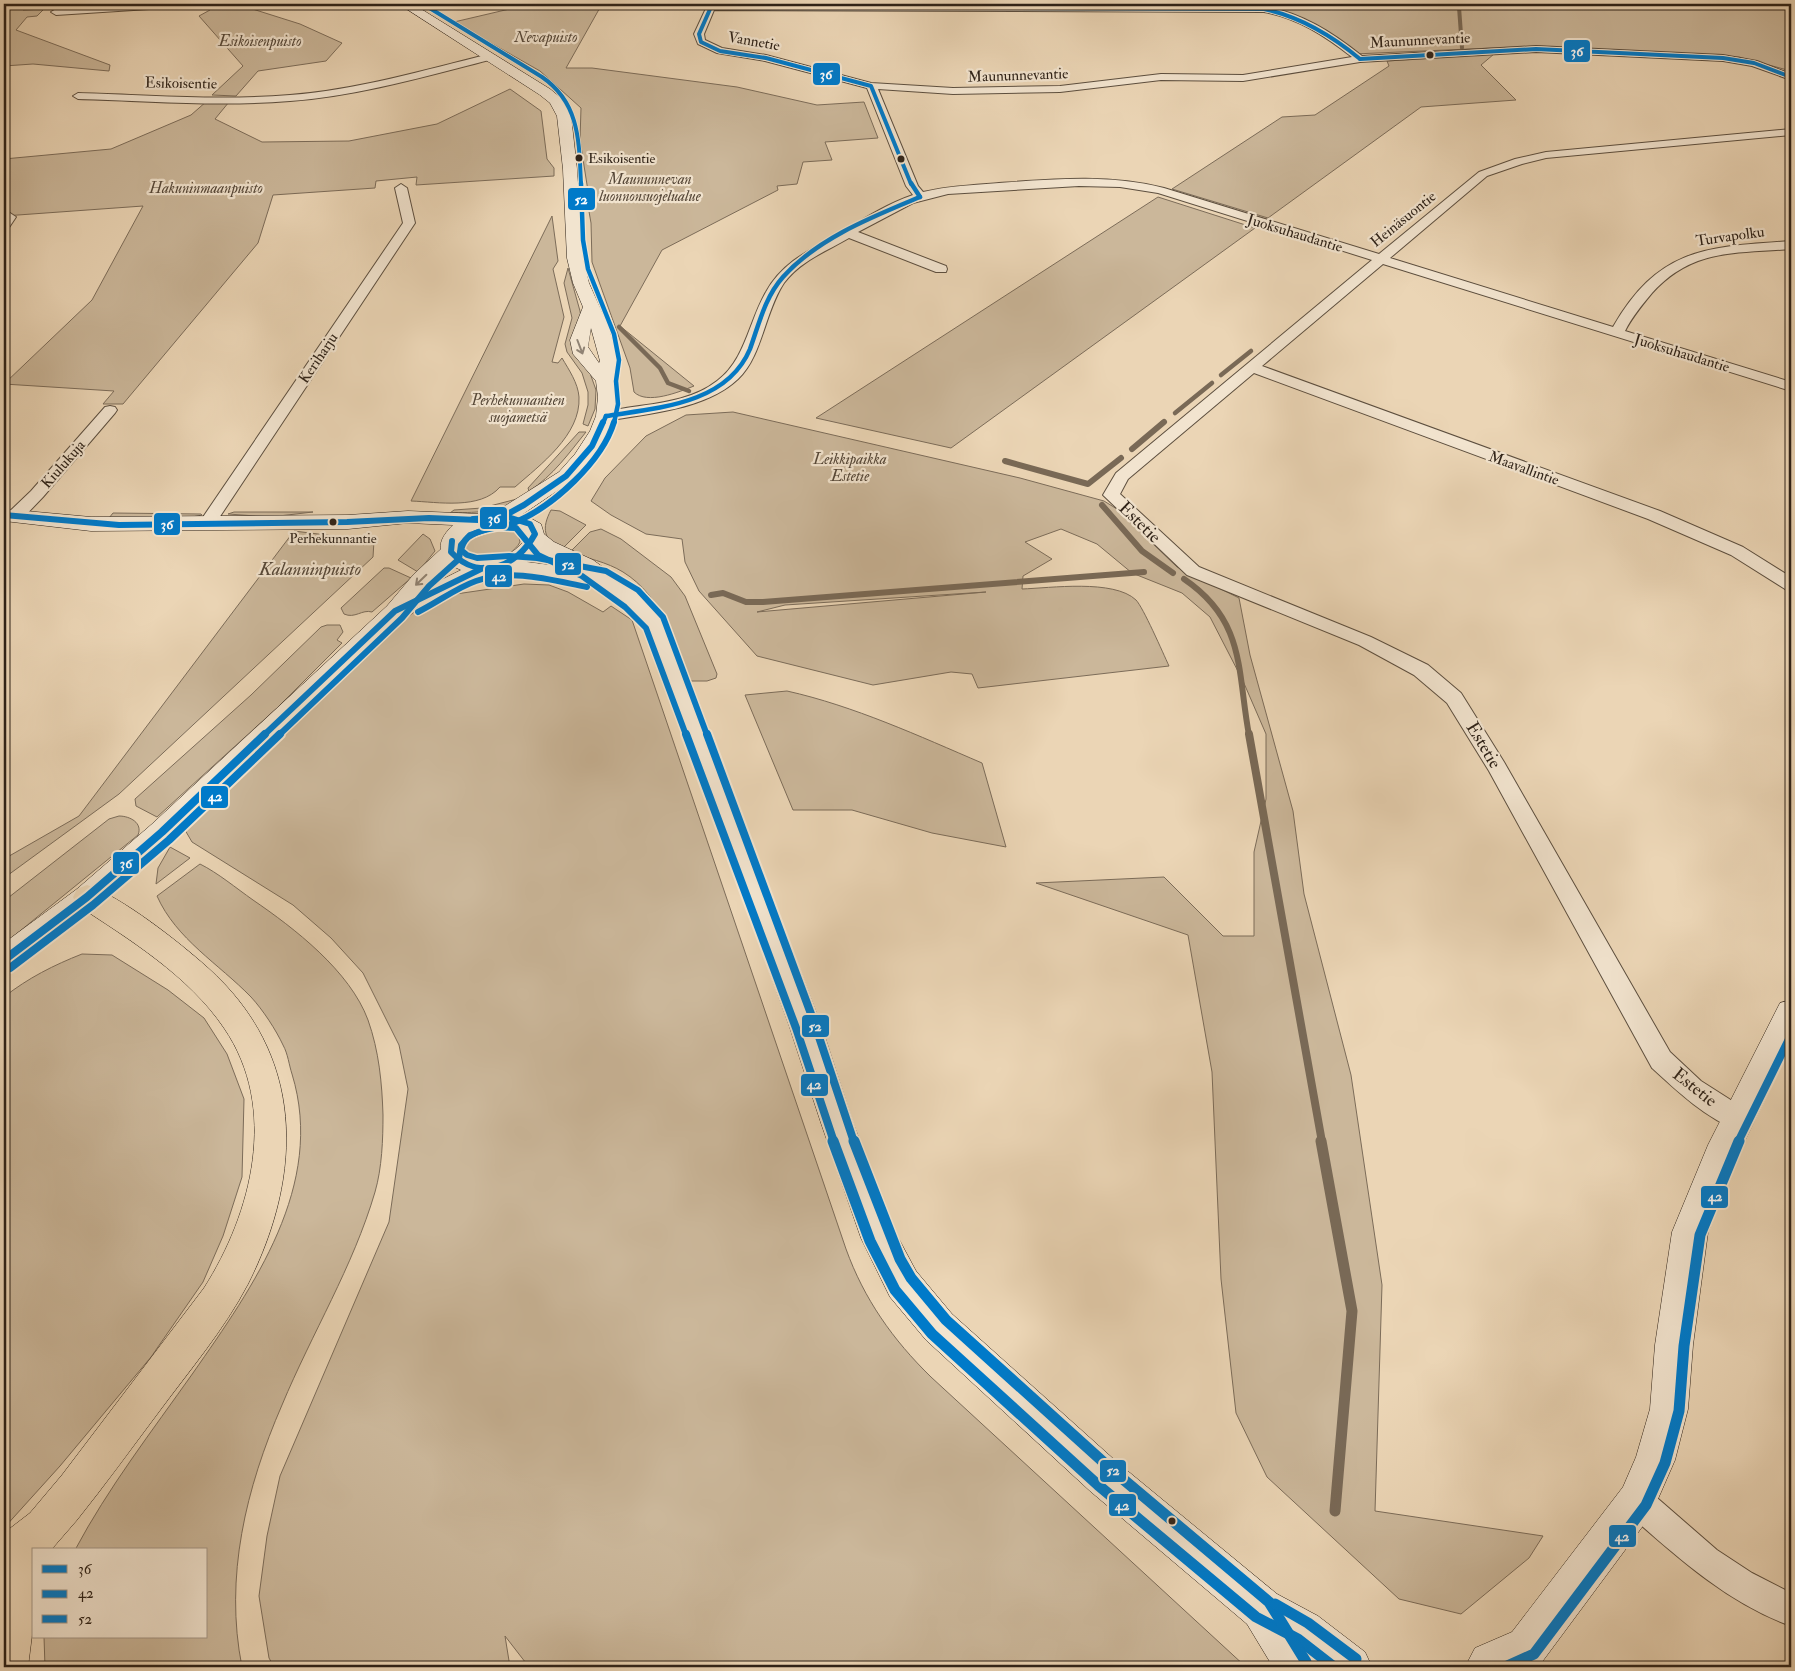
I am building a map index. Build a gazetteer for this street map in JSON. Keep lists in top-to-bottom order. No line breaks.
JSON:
{"streets":{"street":["Maununnevantie","Vannetie","Esikoisentie","Heinäsuontie","Juoksuhaudantie","Turvapolku","Keriharju","Kiulukuja","Maavallintie","Estetie"]},"crossings":[["Maununnevantie","Vannetie"],["Heinäsuontie","Juoksuhaudantie"],["Heinäsuontie","Maavallintie"],["Heinäsuontie","Estetie"],["Juoksuhaudantie","Turvapolku"]],"parks":["Nevapuisto","Esikoisenpuisto","Maununnevan luonnonsuojelualue","Hakuninmaanpuisto","Perhekunnantien suojametsä","Leikkipaikka Estetie","Kalanninpuisto"],"places":["Esikoisentie","Perhekunnantie"],"lines":["transit line 52","transit line 36","transit line 42"],"legend":["36","42","52"]}
